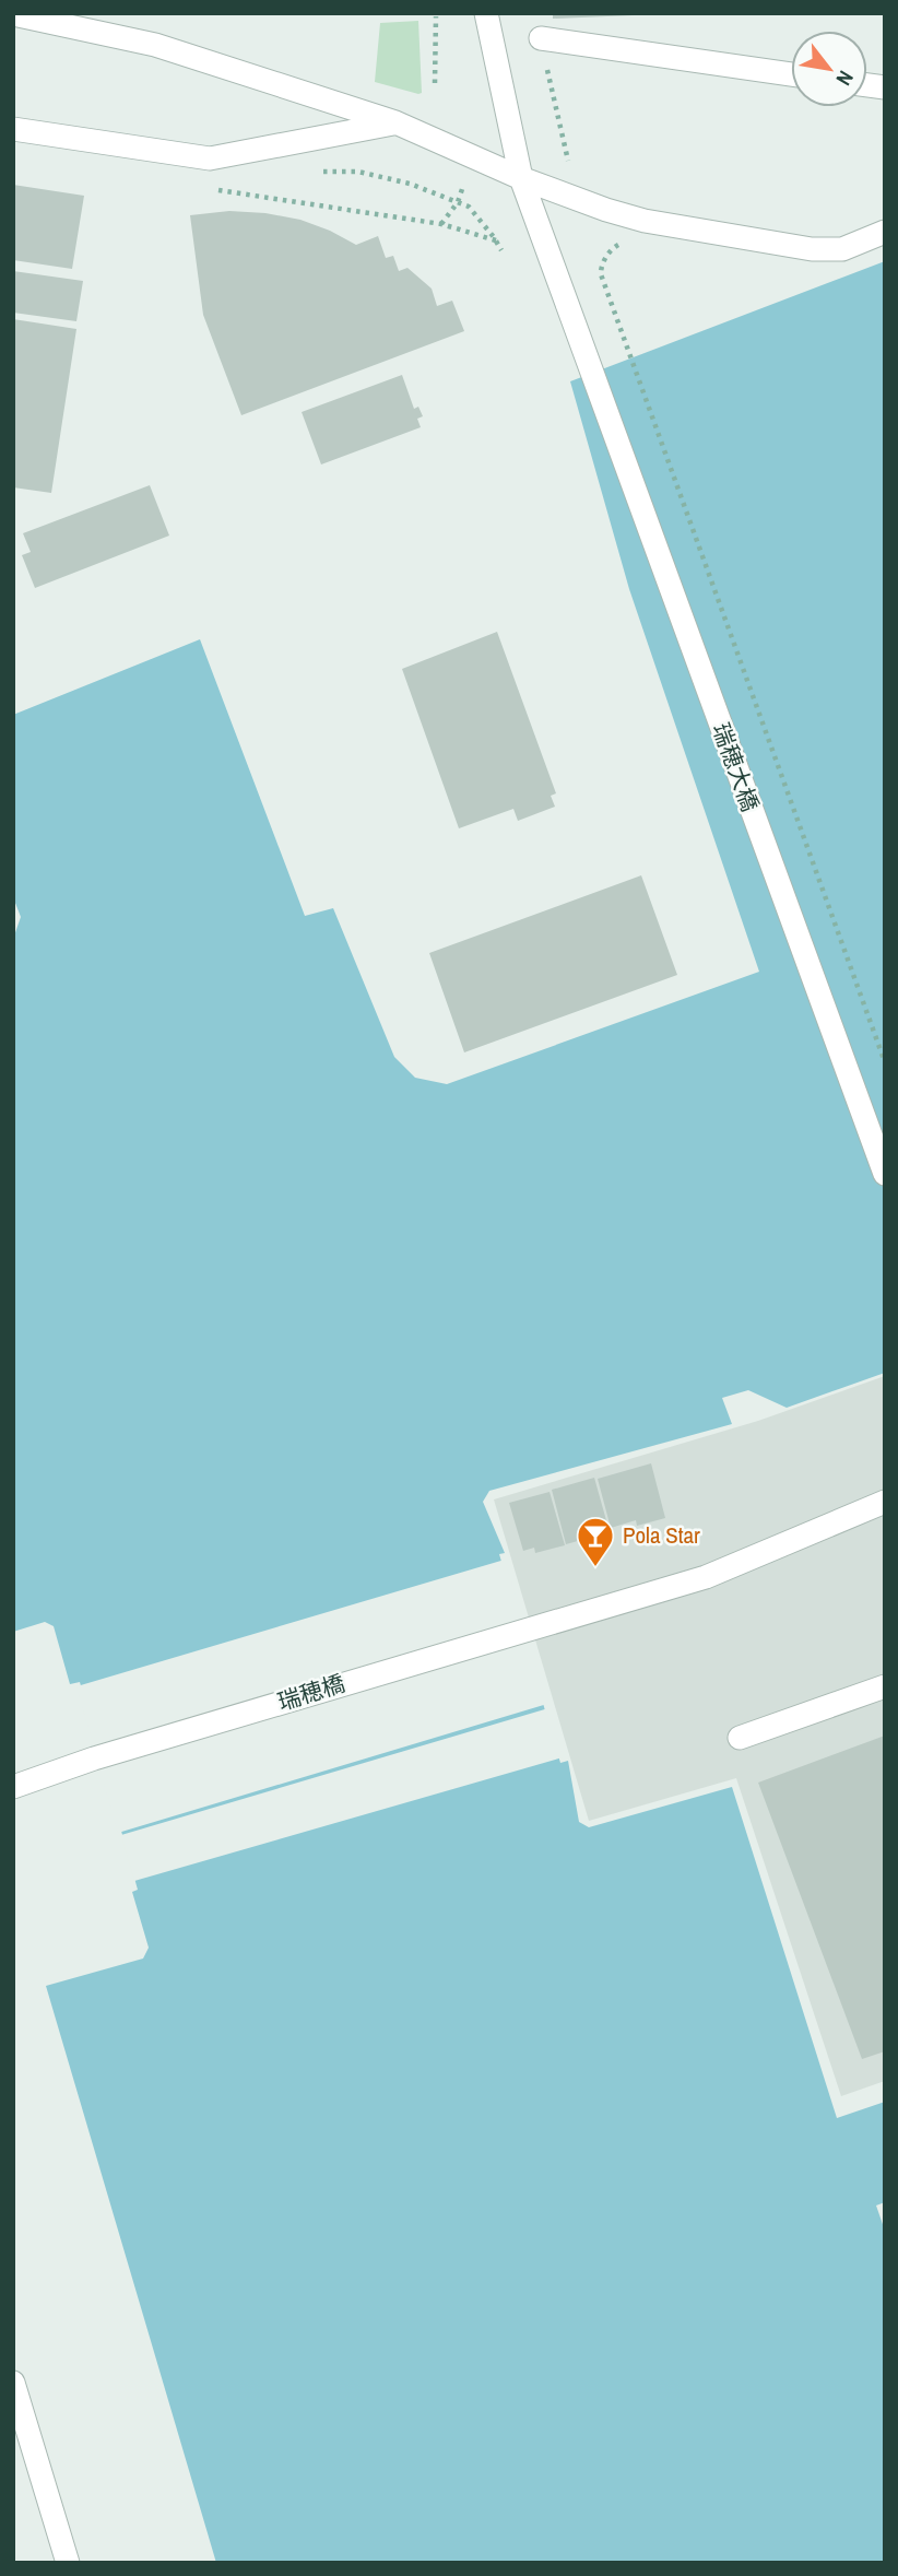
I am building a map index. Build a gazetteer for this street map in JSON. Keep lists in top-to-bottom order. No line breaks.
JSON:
{"streets":{"street":["瑞穂大橋","瑞穂橋"]},"places":{"bar":["Pola Star"]},"north":"bottom right"}
